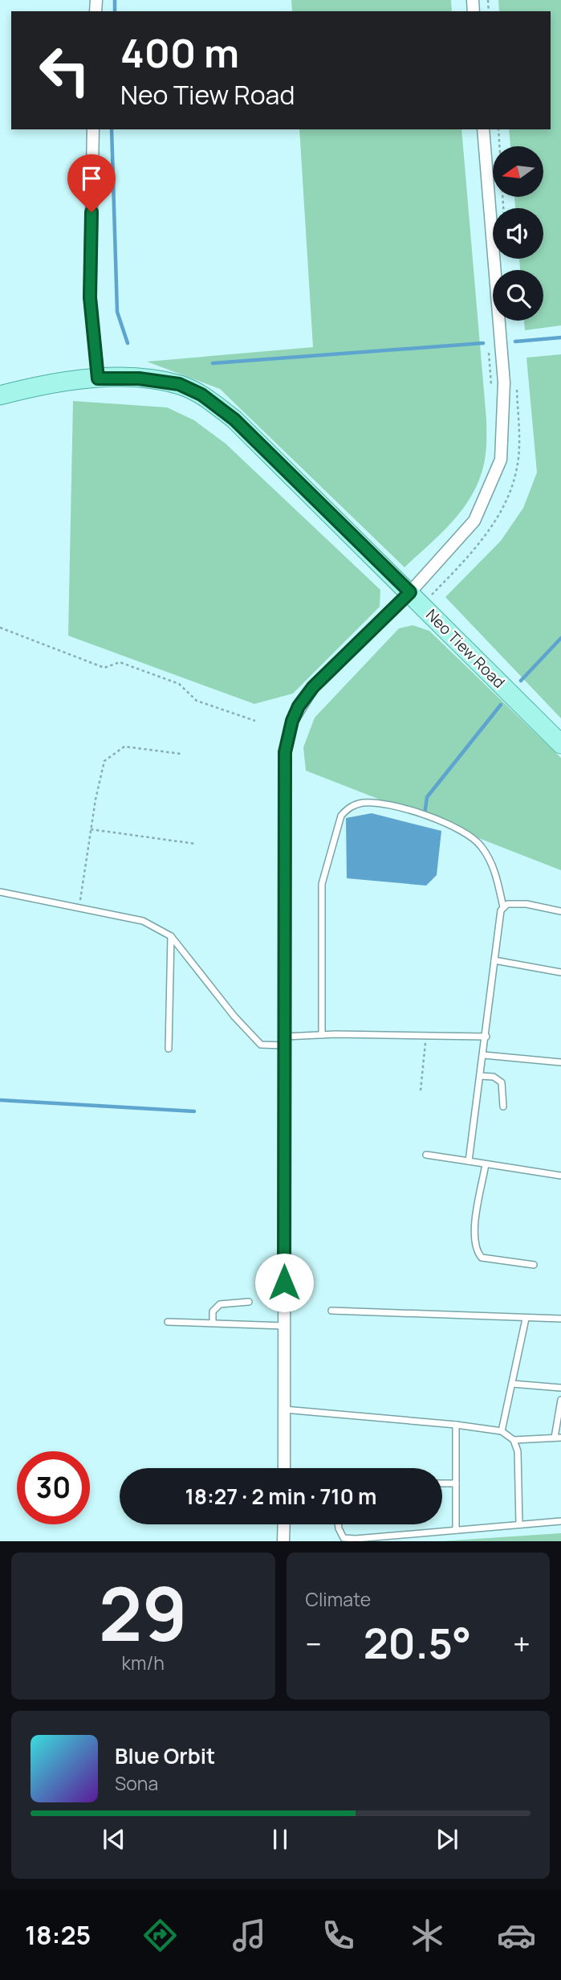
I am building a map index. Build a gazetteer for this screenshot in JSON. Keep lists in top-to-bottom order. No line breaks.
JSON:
{"streets":{"main road":["Neo Tiew Road"]},"north":"left","page":{"turn":["400 m","Neo Tiew Road"],"limit":"30","trip":"18:27 · 2 min · 710 m","tile":[["29","km/h"],"Climate"],"heat":["−","20.5°","+"],"song":["Blue Orbit","Sona"],"tabs":"18:25"}}
